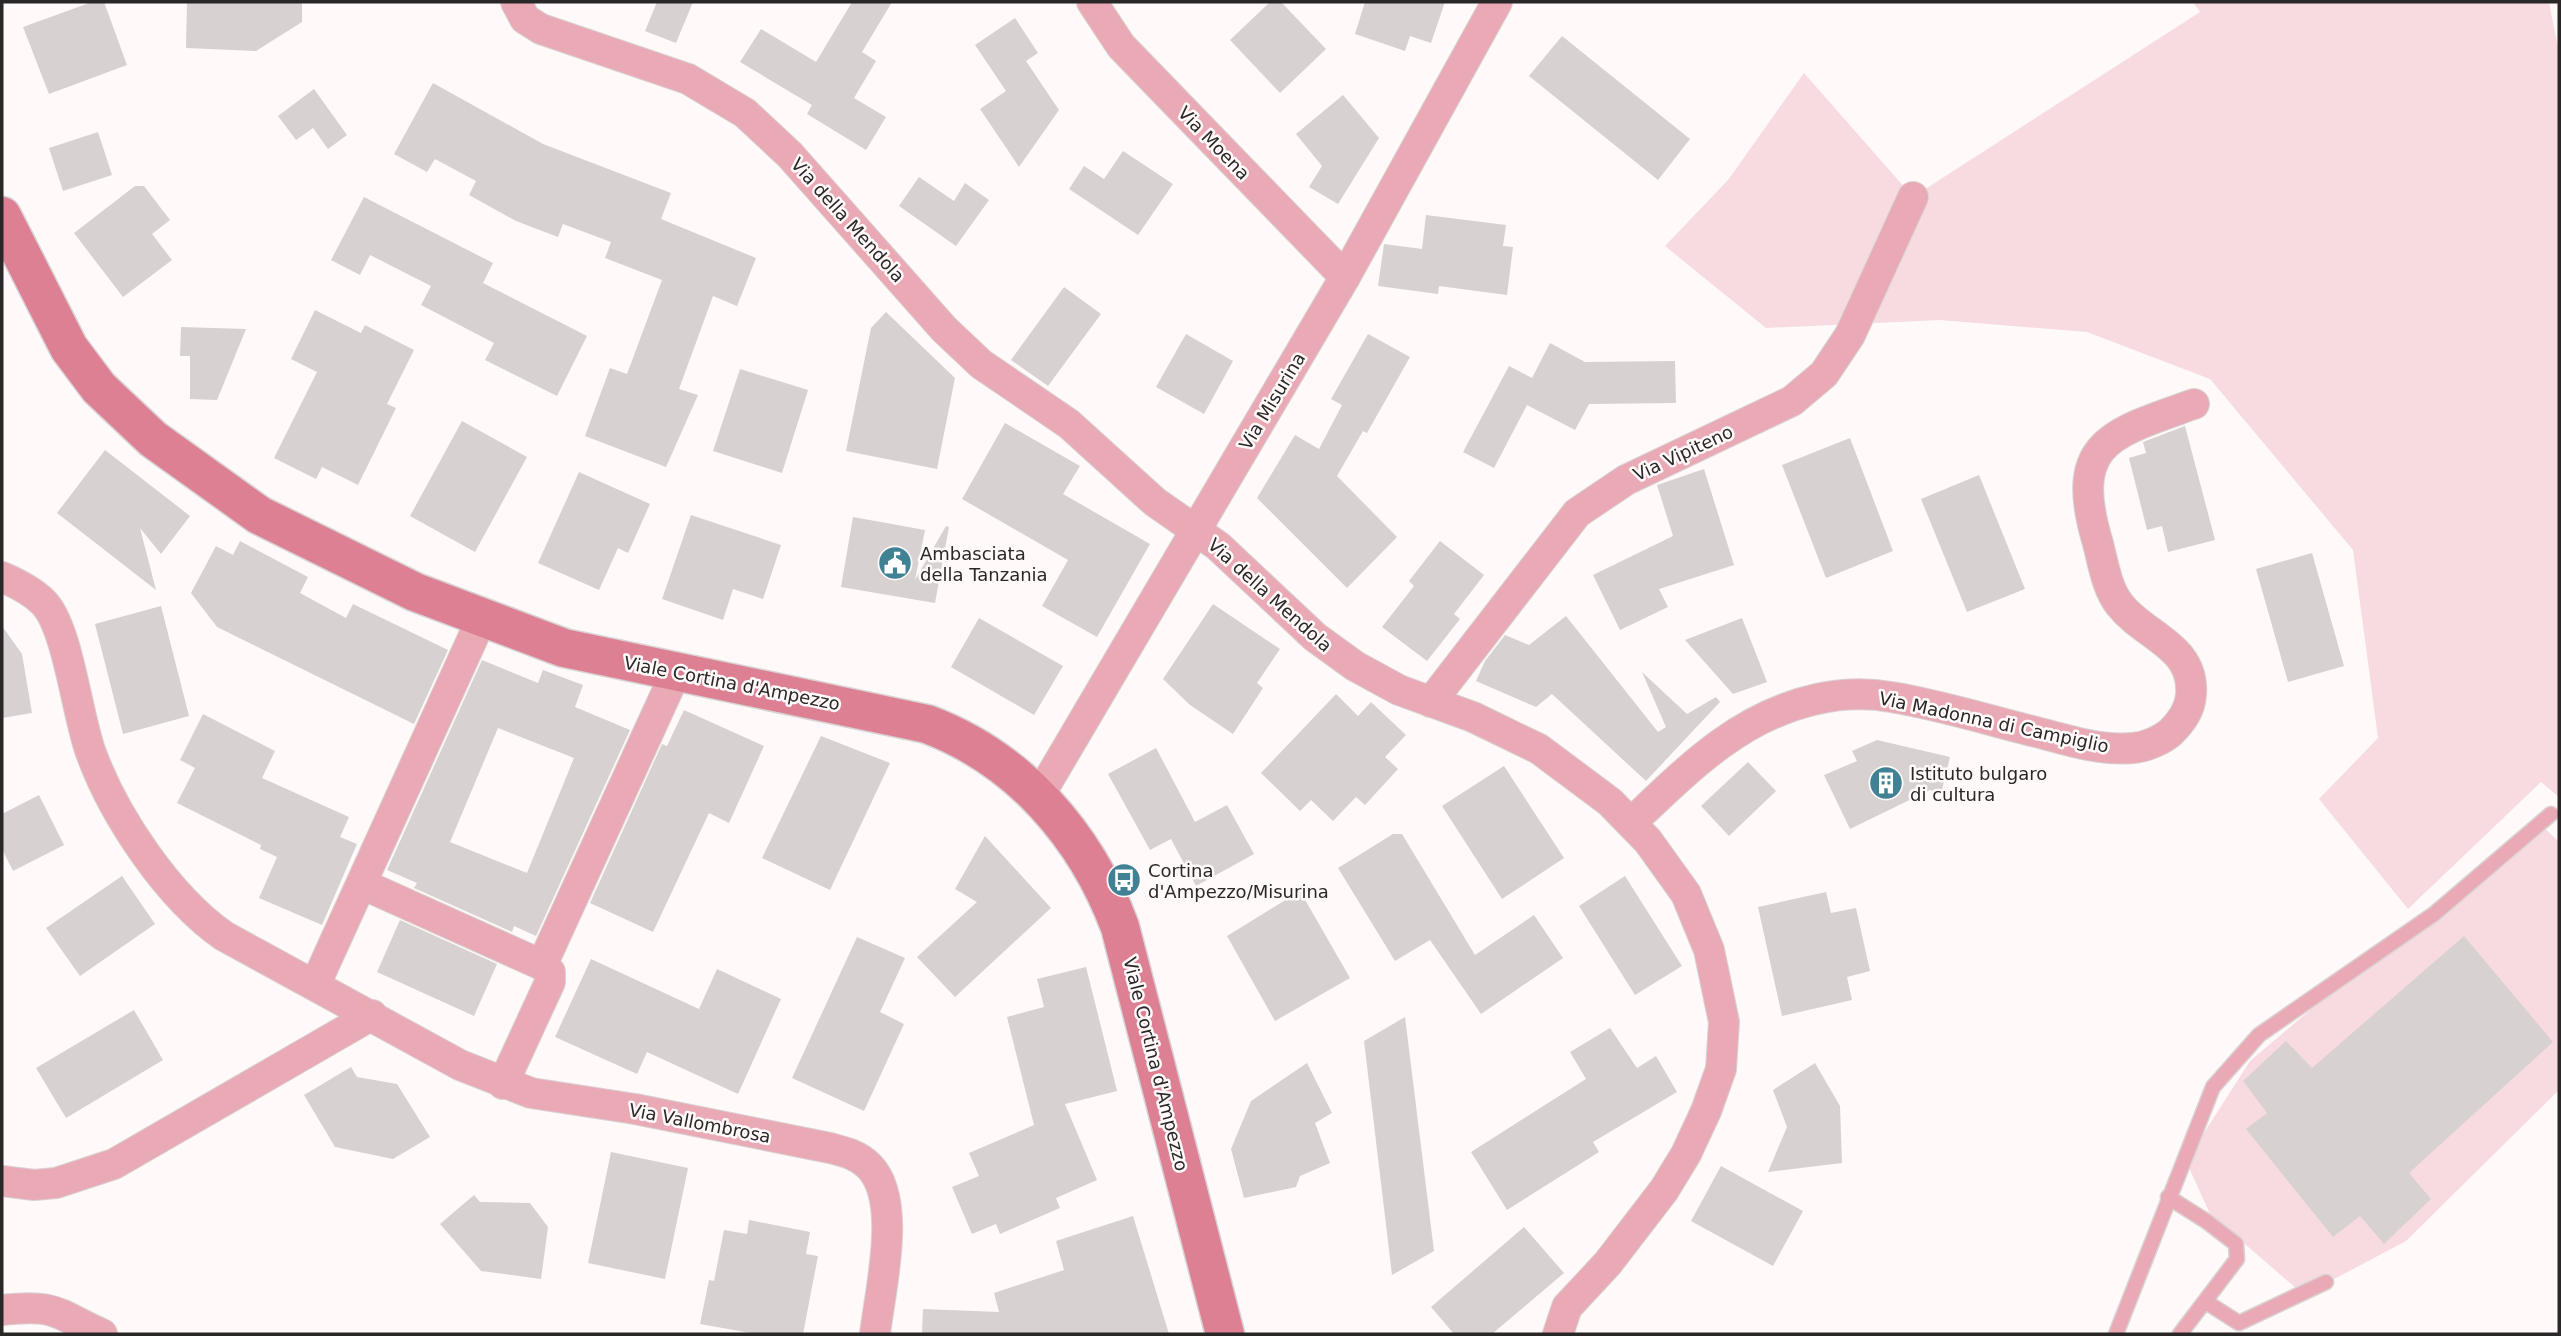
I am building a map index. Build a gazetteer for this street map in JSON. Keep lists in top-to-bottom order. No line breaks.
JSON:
{"streets":{"street":["Via Moena","Via della Mendola","Via Misurina","Via Vipiteno","Viale Cortina d'Ampezzo","Via Madonna di Campiglio","Via Vallombrosa"]},"crossings":[["Via Moena","Via Misurina"],["Via della Mendola","Via Misurina"],["Via della Mendola","Via Vipiteno"],["Via della Mendola","Via Madonna di Campiglio"],["Via Misurina","Viale Cortina d'Ampezzo"]],"places":{"public building":["Ambasciata della Tanzania"],"building":["Istituto bulgaro di cultura"],"bus stop":["Cortina d'Ampezzo/Misurina"]}}
